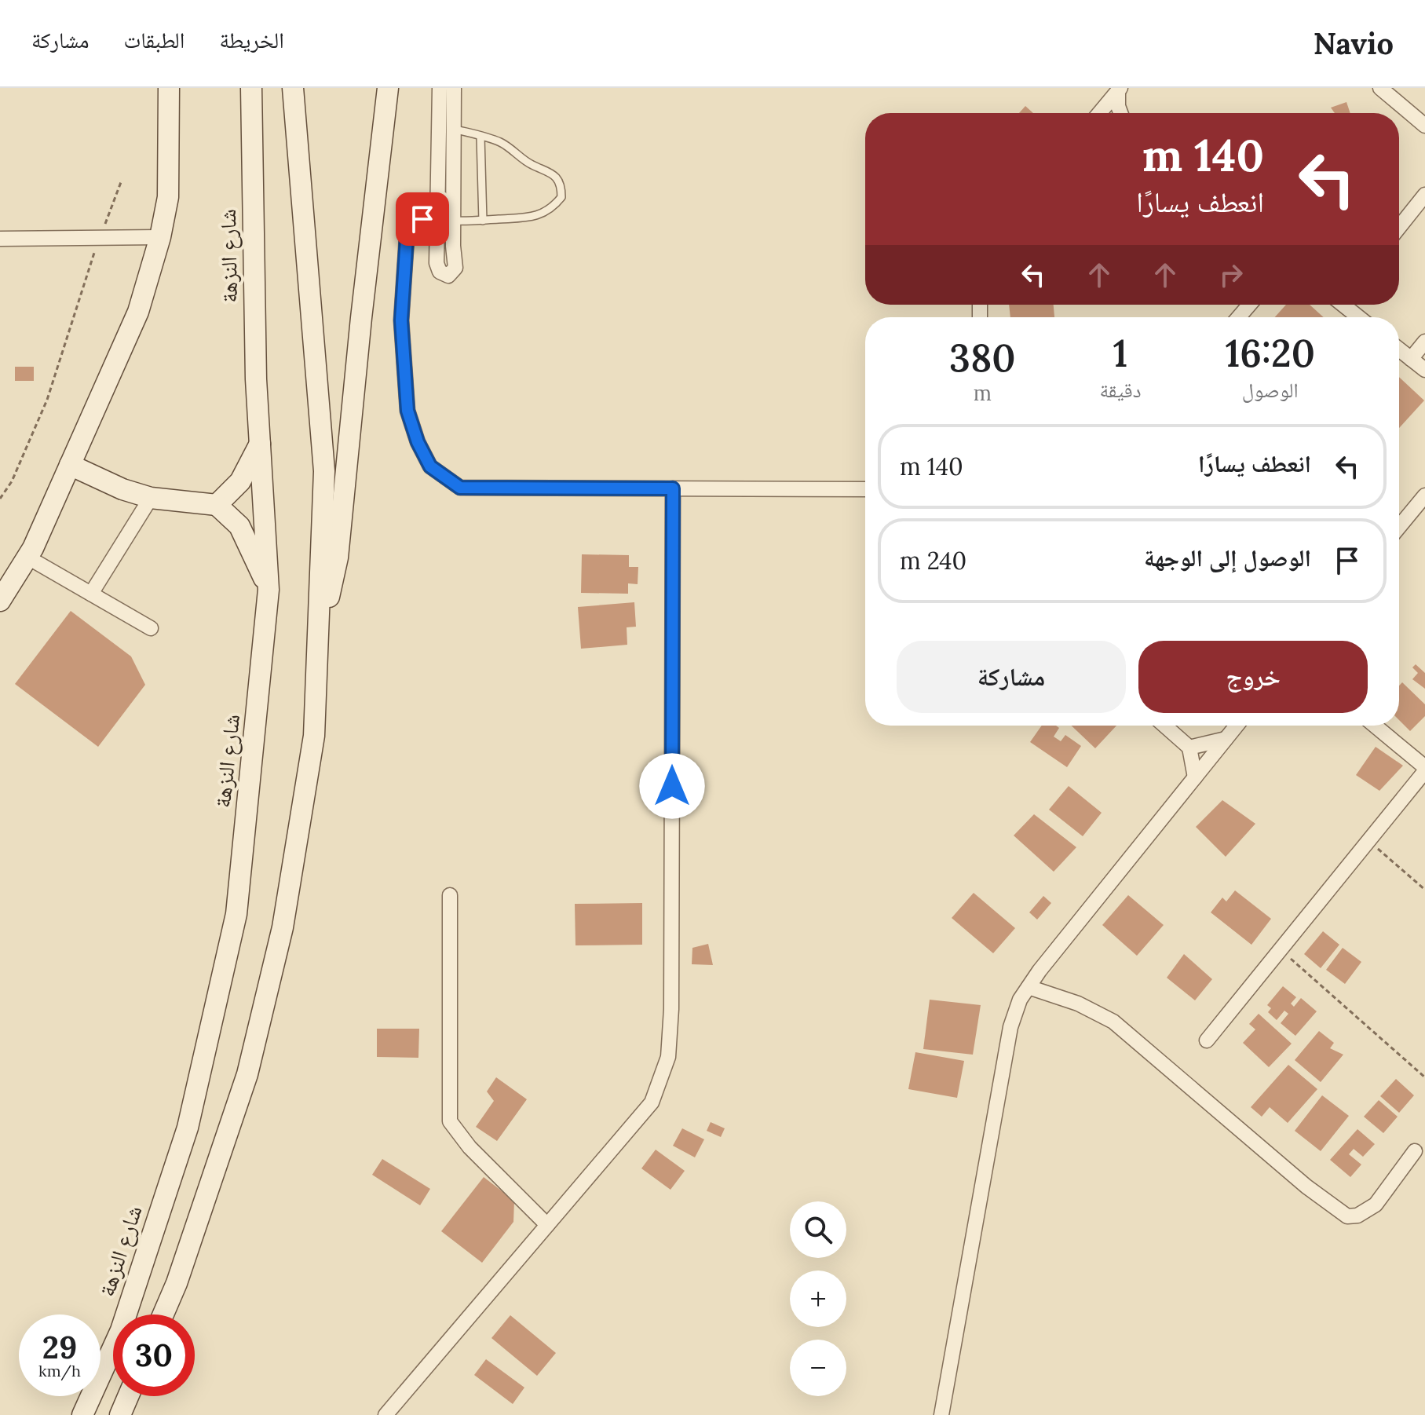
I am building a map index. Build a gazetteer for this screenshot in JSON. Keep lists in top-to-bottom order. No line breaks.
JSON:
{"streets":{"main road":["شارع النزهة"]},"page":{"header":"Navio","nav":["الخريطة","الطبقات","مشاركة"],"turn":["140 m","انعطف يسارًا"],"eta":["16:20","الوصول","1","دقيقة","380","m"],"list":[{"name":"انعطف يسارًا","value":"140 m"},{"name":"الوصول إلى الوجهة","value":"240 m"}],"buttons":["خروج","مشاركة"],"map_buttons":["+","−"],"speed":"29 km/h","limit":"30"}}
